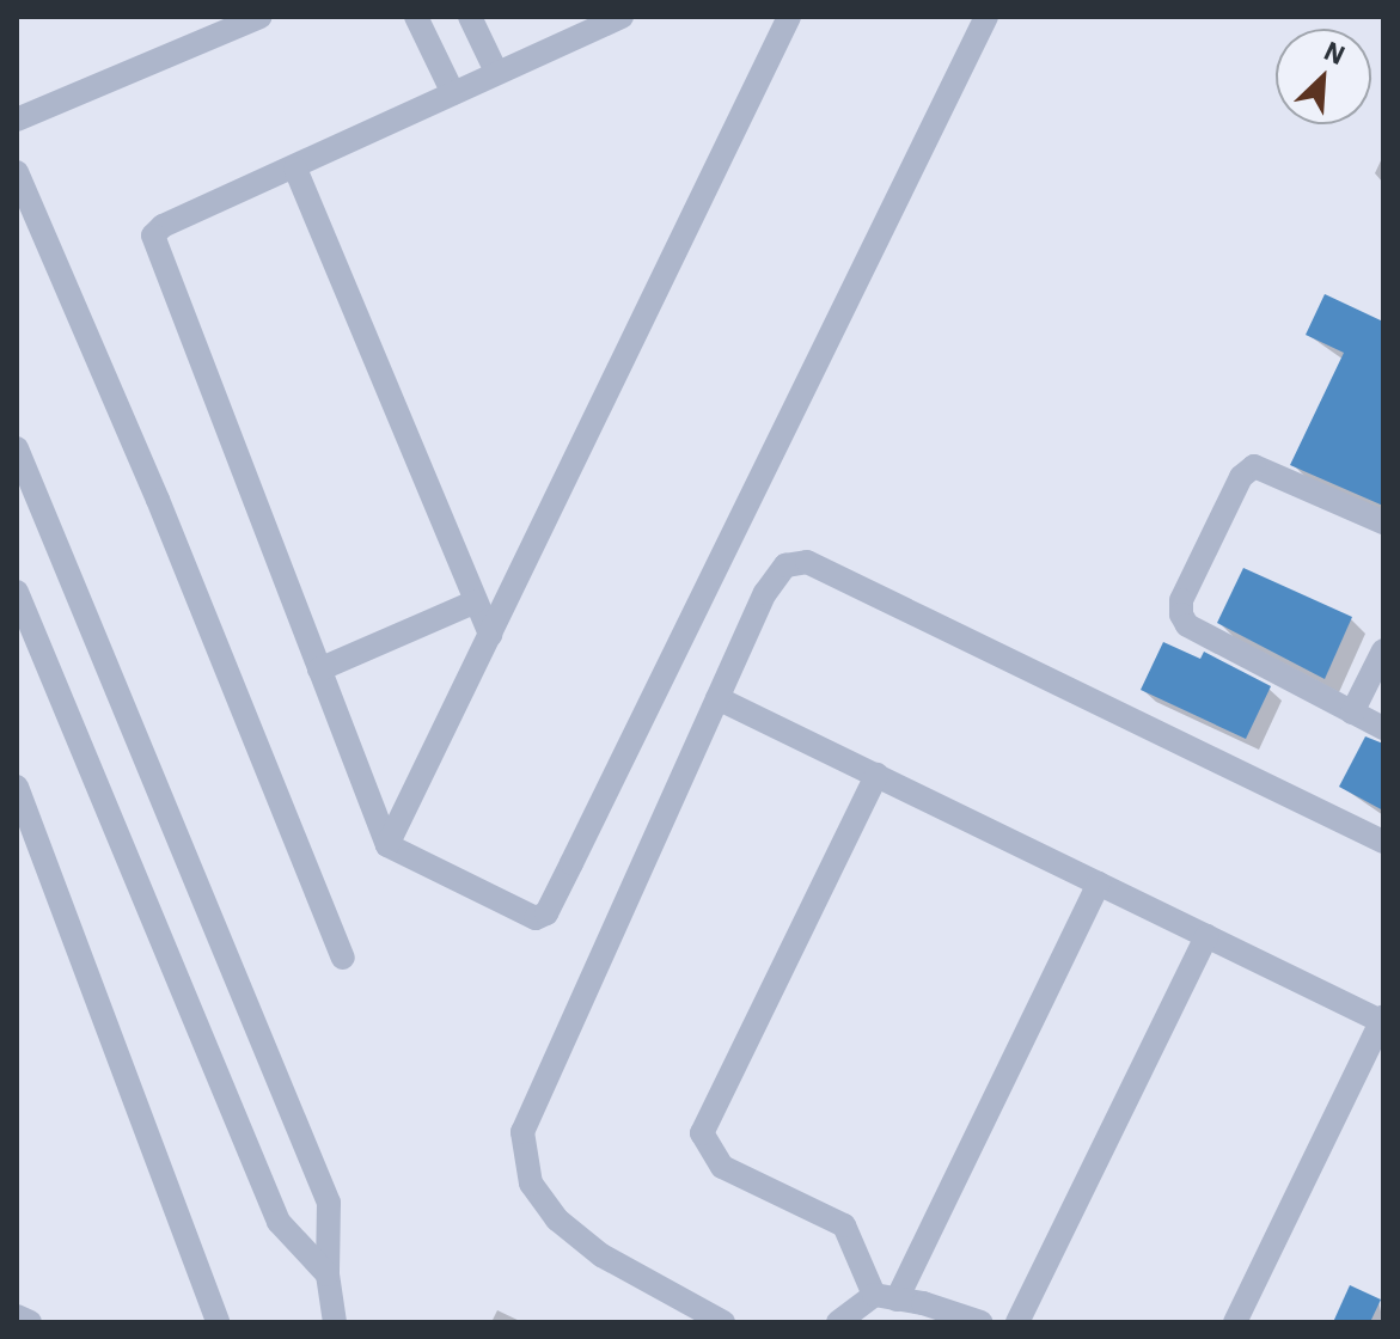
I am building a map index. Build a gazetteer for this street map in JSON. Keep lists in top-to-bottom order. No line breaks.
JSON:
{"north":"top right"}
